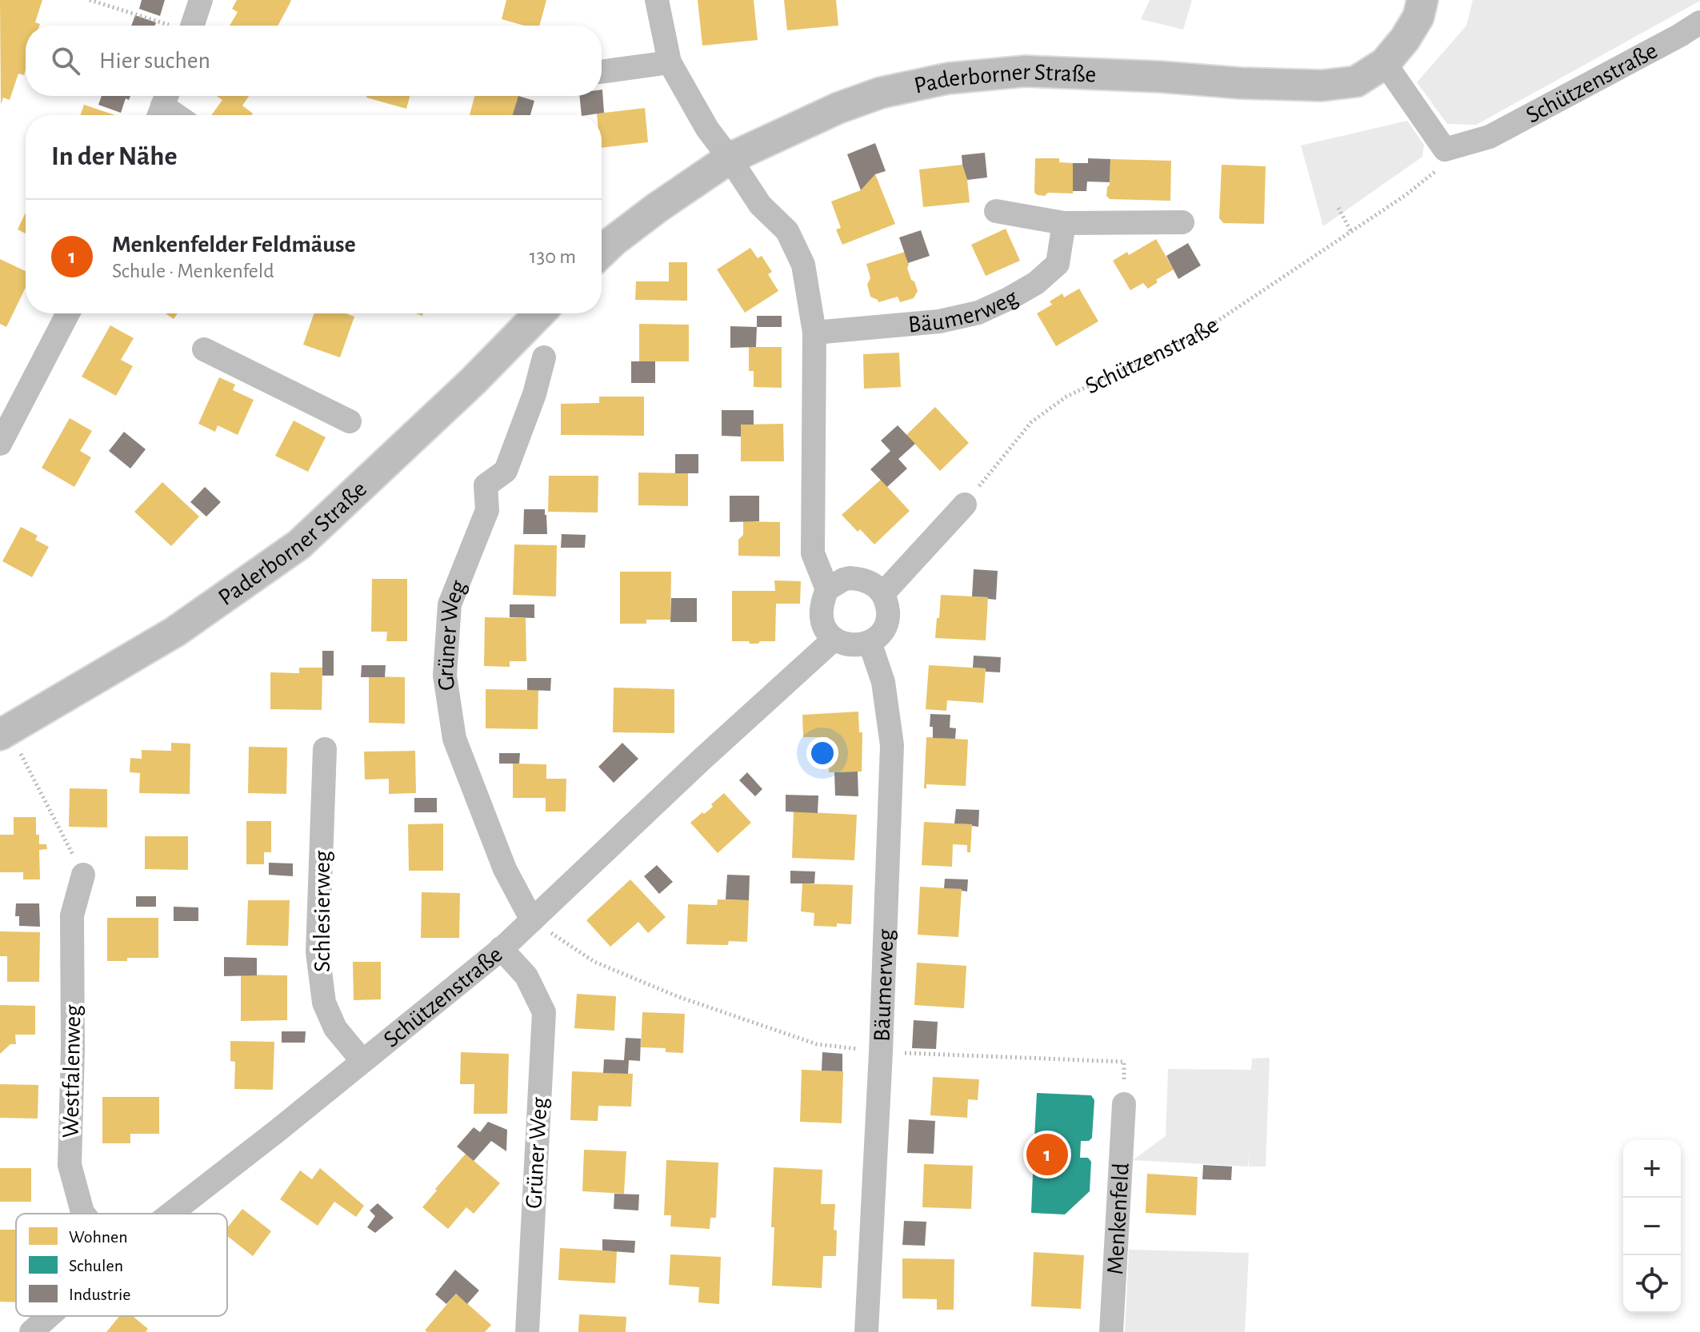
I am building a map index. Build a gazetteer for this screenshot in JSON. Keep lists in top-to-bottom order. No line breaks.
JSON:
{"streets":{"main road":["Paderborner Straße"],"street":["Schützenstraße","Bäumerweg","Grüner Weg","Schlesierweg","Westfalenweg","Menkenfeld"]},"crossings":[["Schützenstraße","Bäumerweg"],["Schützenstraße","Grüner Weg"],["Schützenstraße","Schlesierweg"]],"legend":["Wohnen","Schulen","Industrie"],"page":{"search":"Hier suchen","heading":"In der Nähe","list":[{"mark":"1","name":"Menkenfelder Feldmäuse","note":"Schule · Menkenfeld","value":"130 m"}],"pins":"1","map_buttons":["+","−"]}}
